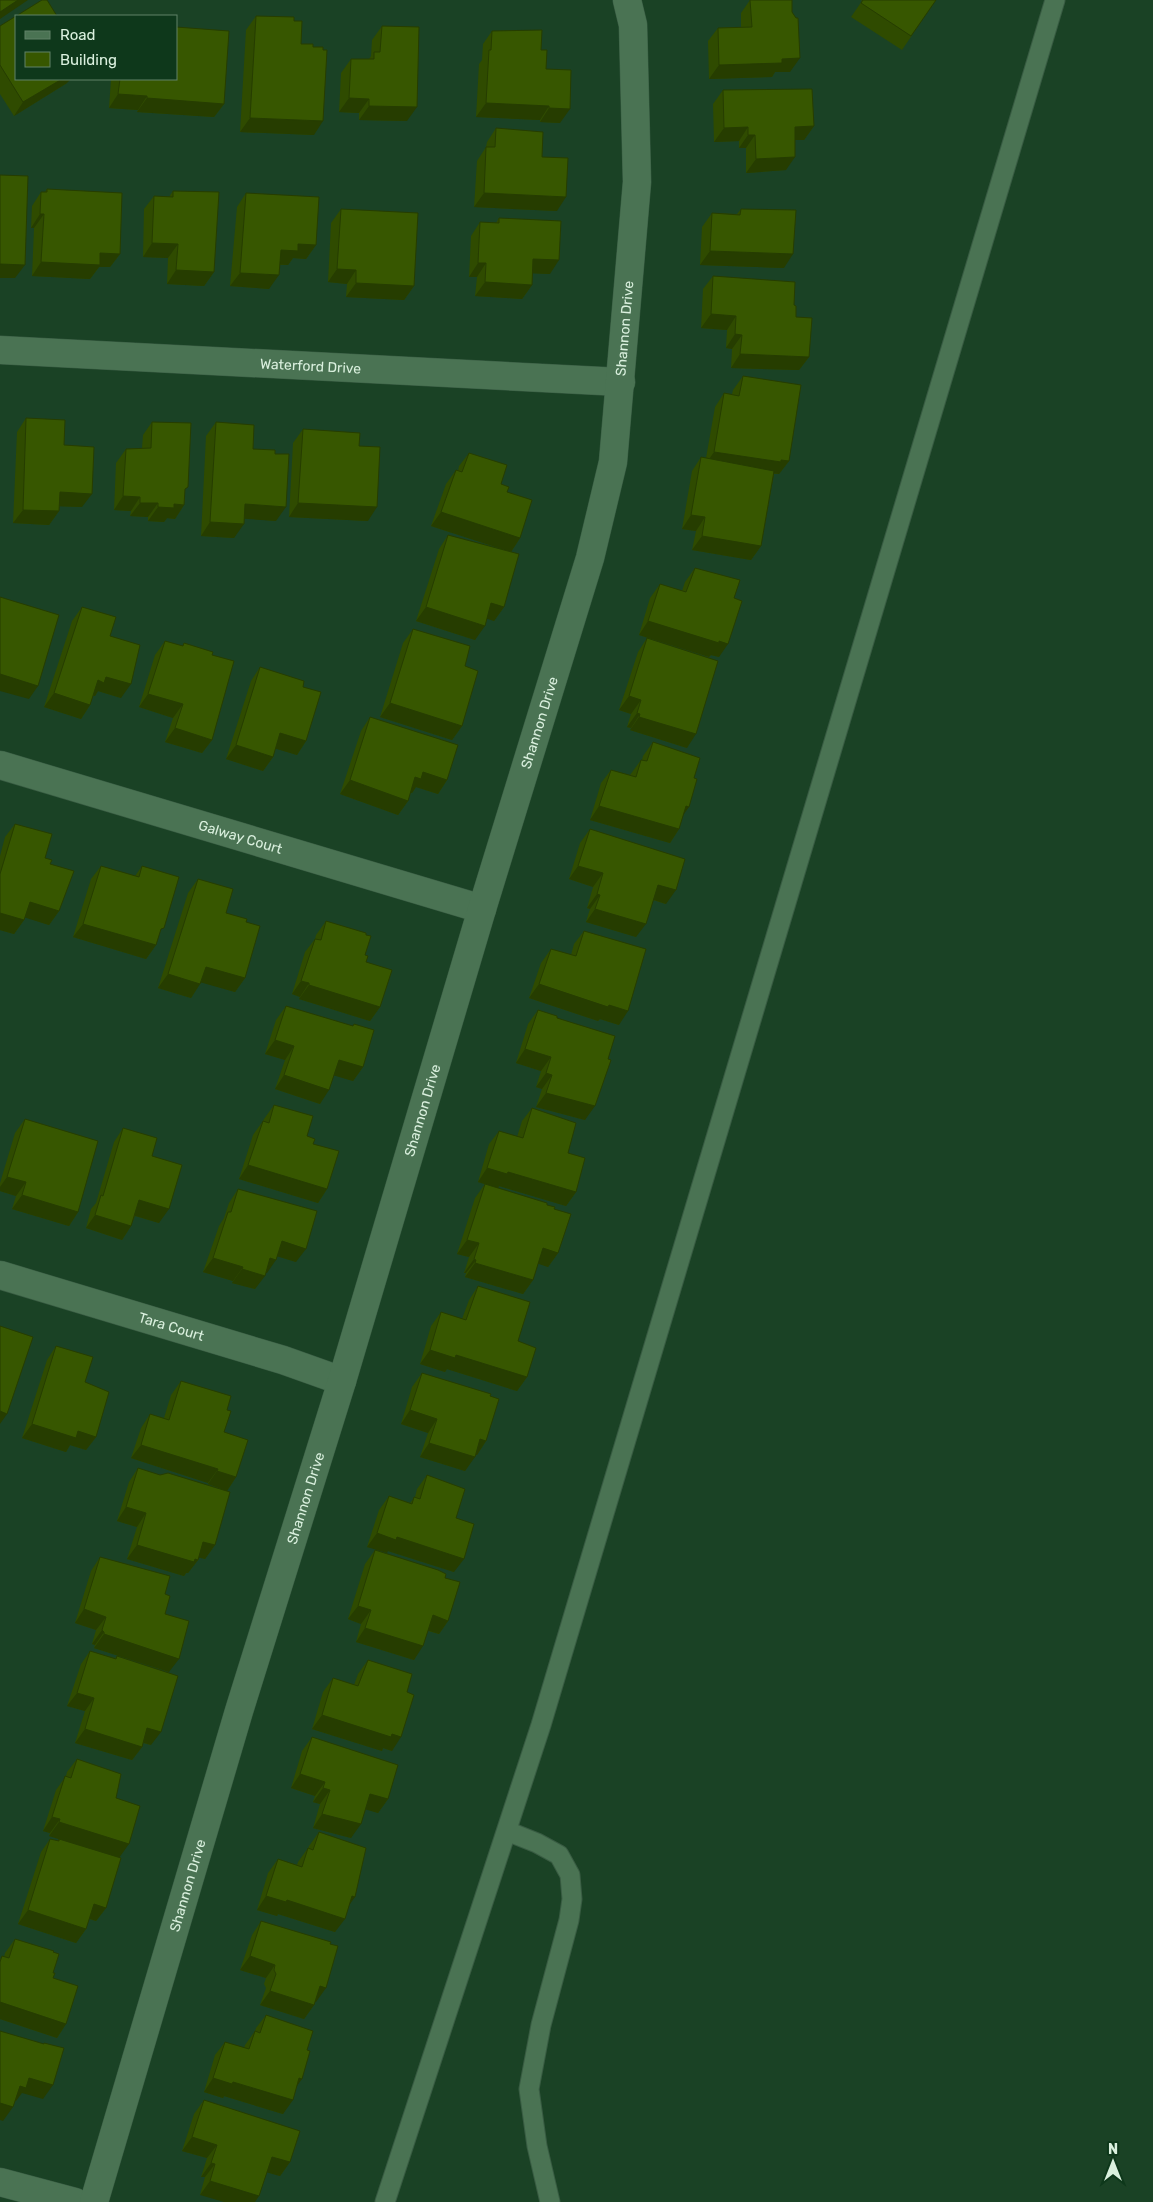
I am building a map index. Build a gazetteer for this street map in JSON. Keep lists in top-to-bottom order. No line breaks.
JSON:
{"streets":{"street":["Shannon Drive","Waterford Drive","Galway Court","Tara Court"]},"crossings":[["Shannon Drive","Waterford Drive"],["Shannon Drive","Galway Court"],["Shannon Drive","Tara Court"]],"legend":["Road","Building"],"north":"top"}
